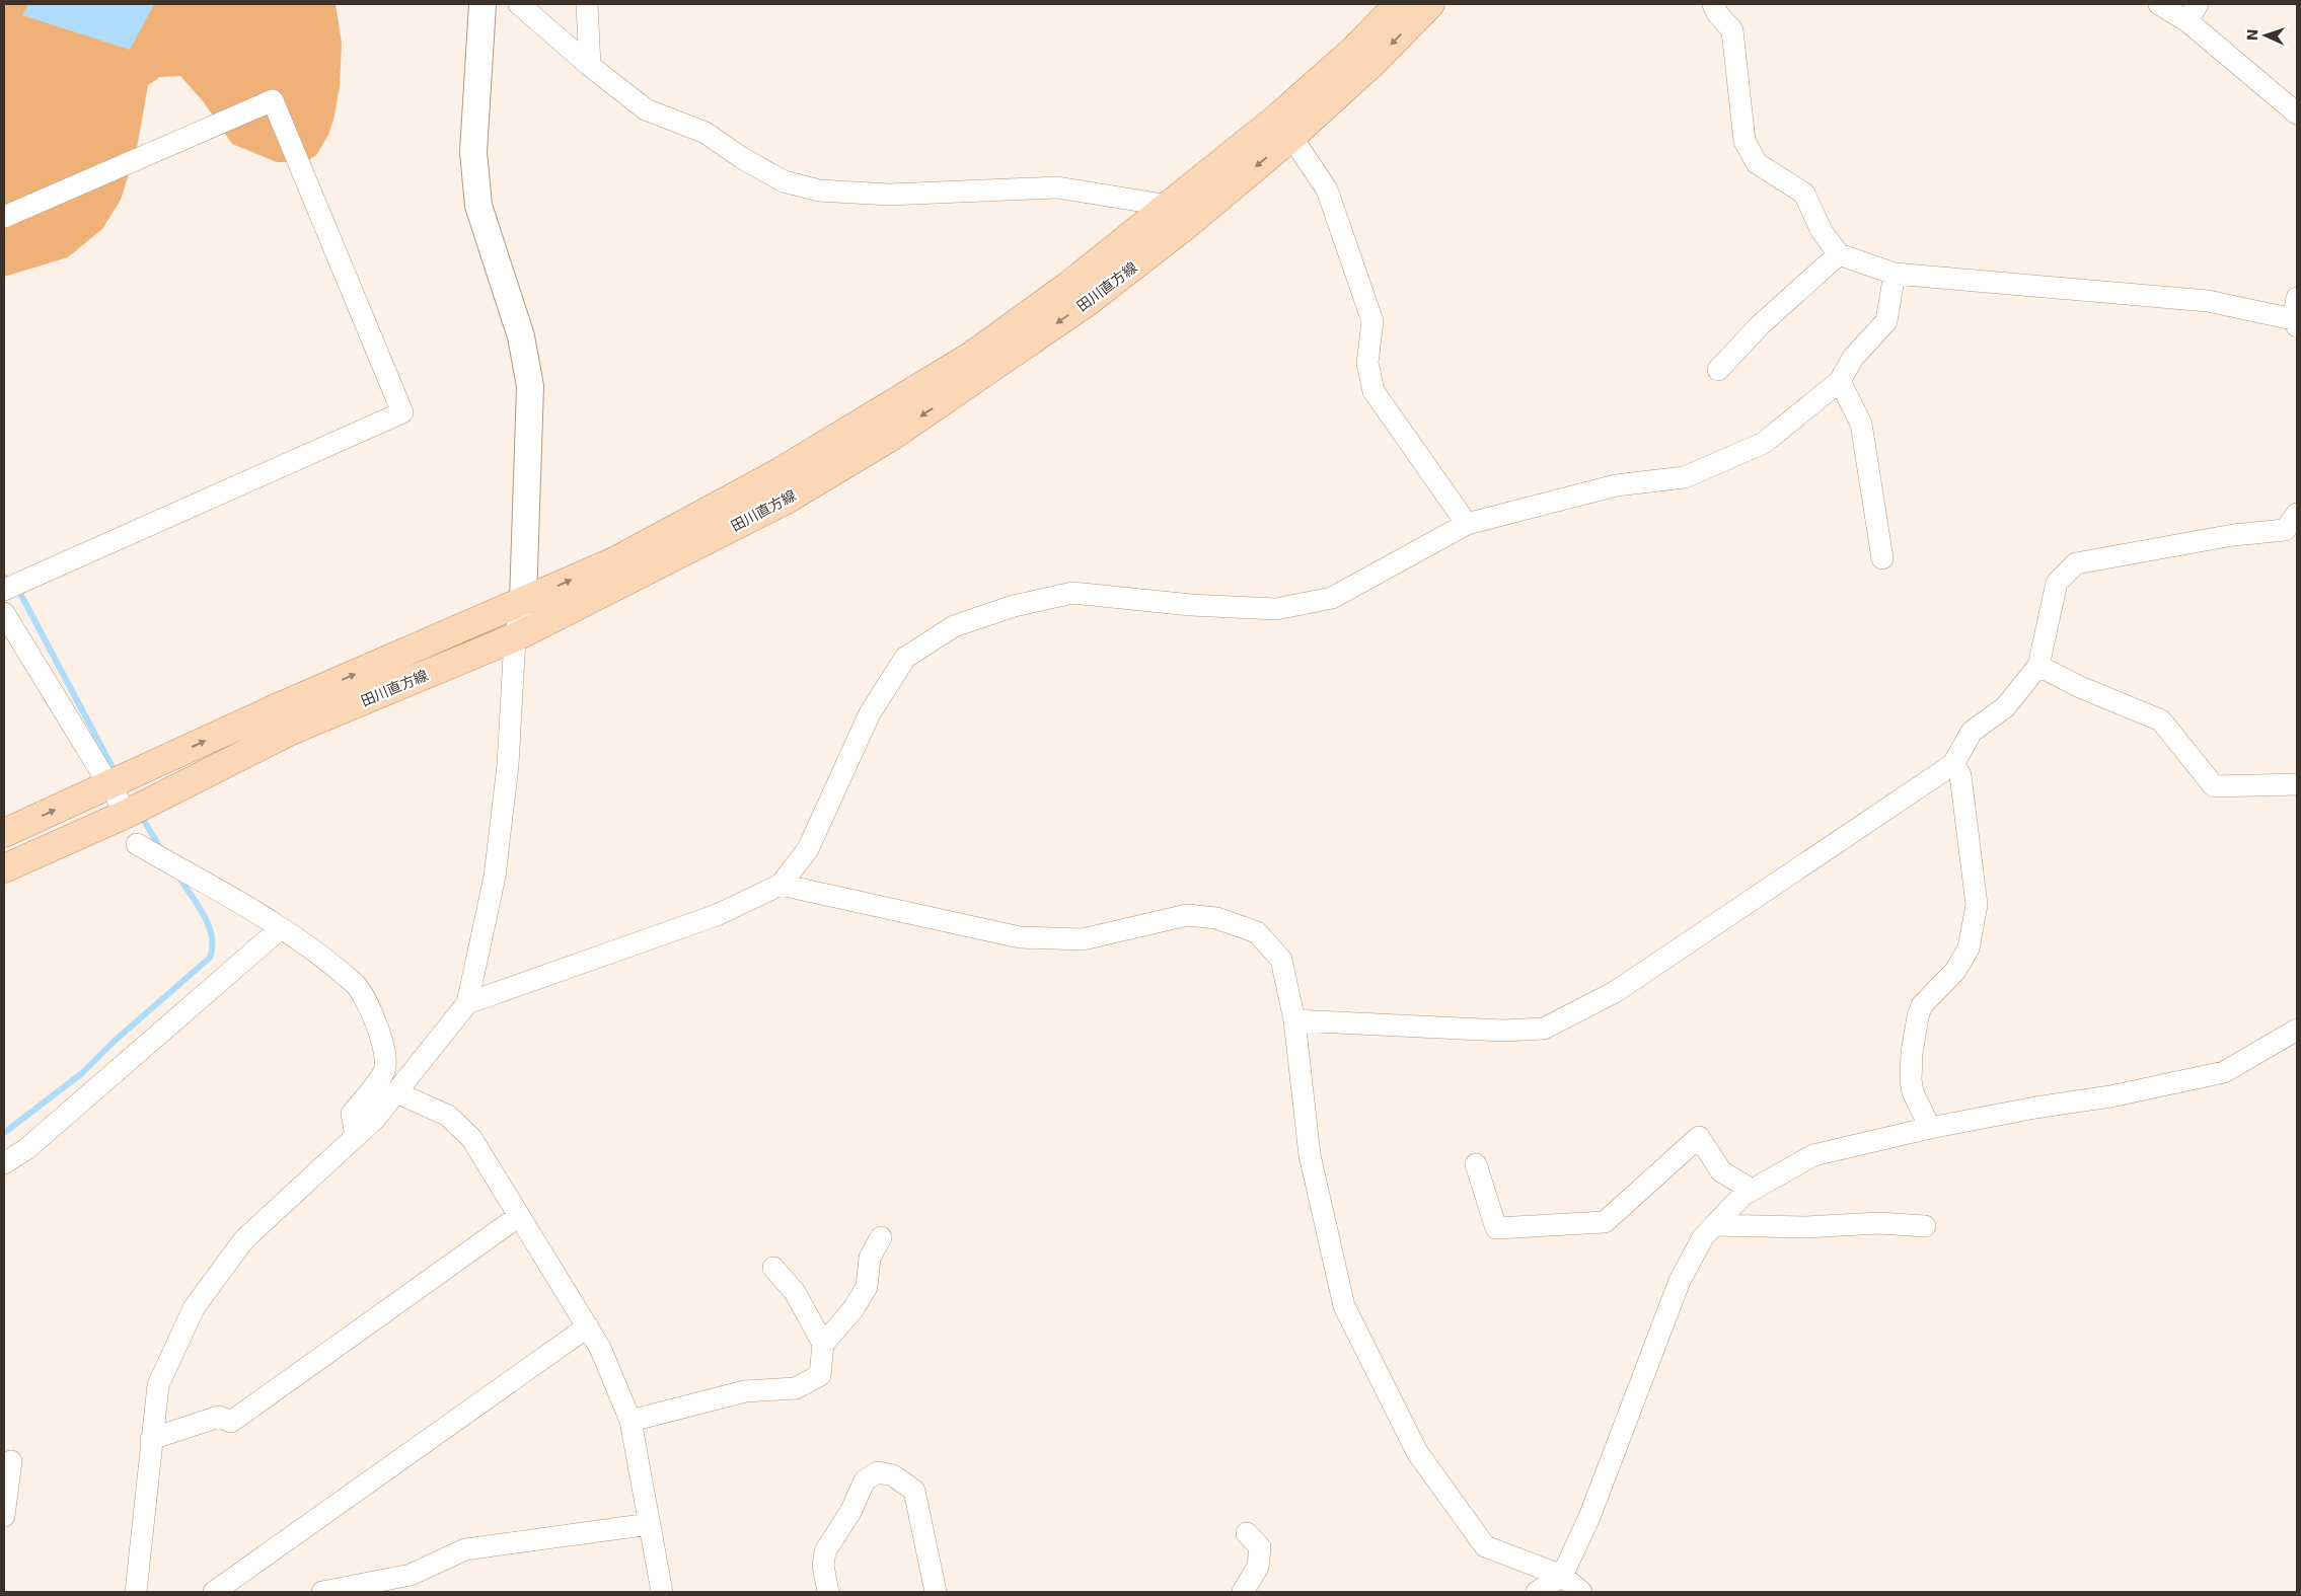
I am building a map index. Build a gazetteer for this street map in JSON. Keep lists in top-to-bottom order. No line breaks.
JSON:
{"streets":{"main road":["田川直方線"]},"north":"left"}
